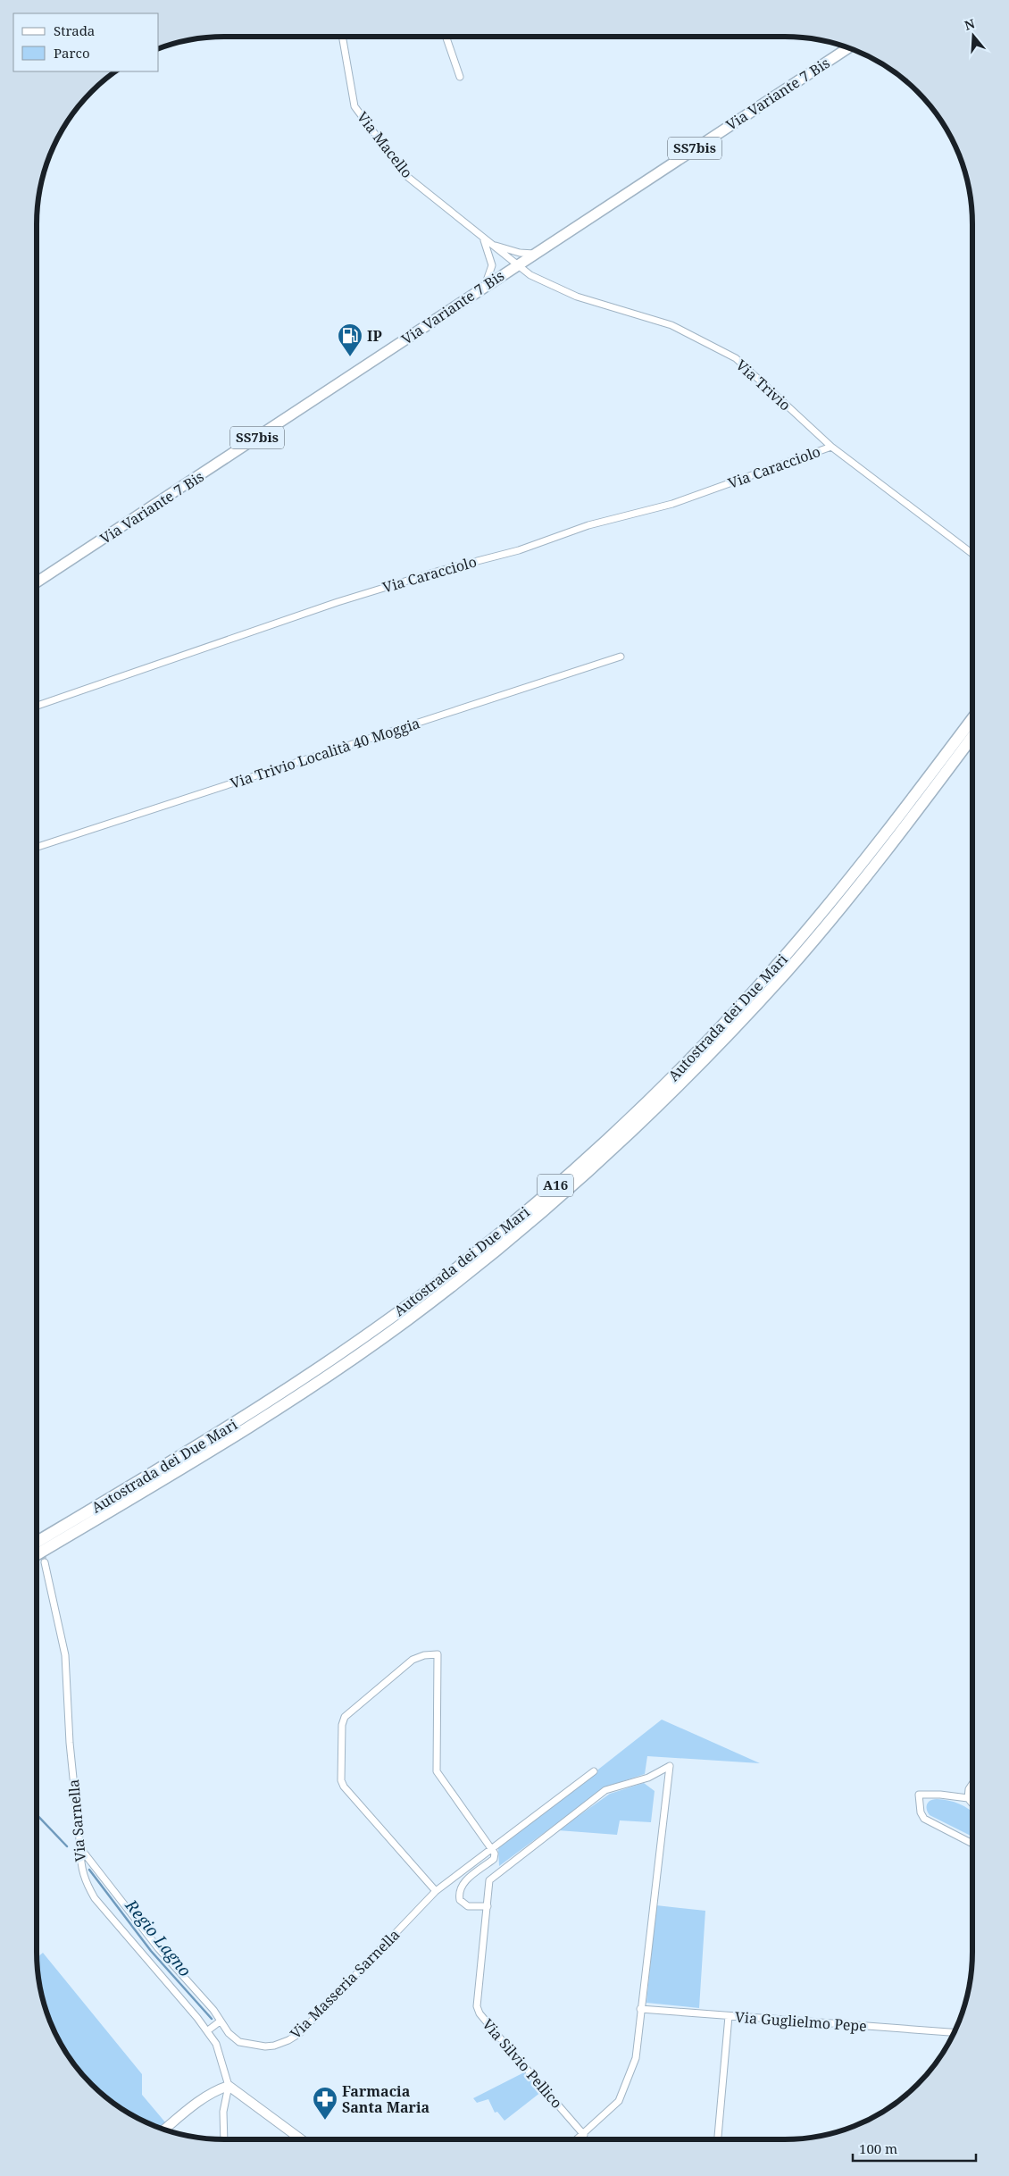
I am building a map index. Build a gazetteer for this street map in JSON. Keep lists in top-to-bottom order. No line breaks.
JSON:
{"streets":{"highway":["Autostrada dei Due Mari","A16"],"main road":["Via Variante 7 Bis","SS7bis"],"street":["Via Macello","Via Trivio","Via Caracciolo","Via Trivio Località 40 Moggia","Via Sarnella","Via Masseria Sarnella","Via Guglielmo Pepe","Via Silvio Pellico"]},"crossings":[["Via Variante 7 Bis","Via Macello"],["Via Variante 7 Bis","Via Trivio"],["Via Macello","Via Trivio"],["Via Trivio","Via Caracciolo"],["Via Sarnella","Via Masseria Sarnella"],["Via Guglielmo Pepe","Via Silvio Pellico"]],"water":["Regio Lagno"],"places":{"fuel station":["IP"],"pharmacy":["Farmacia Santa Maria"]},"legend":["Strada","Parco"],"scale_bar":"100 m","north":"top"}
